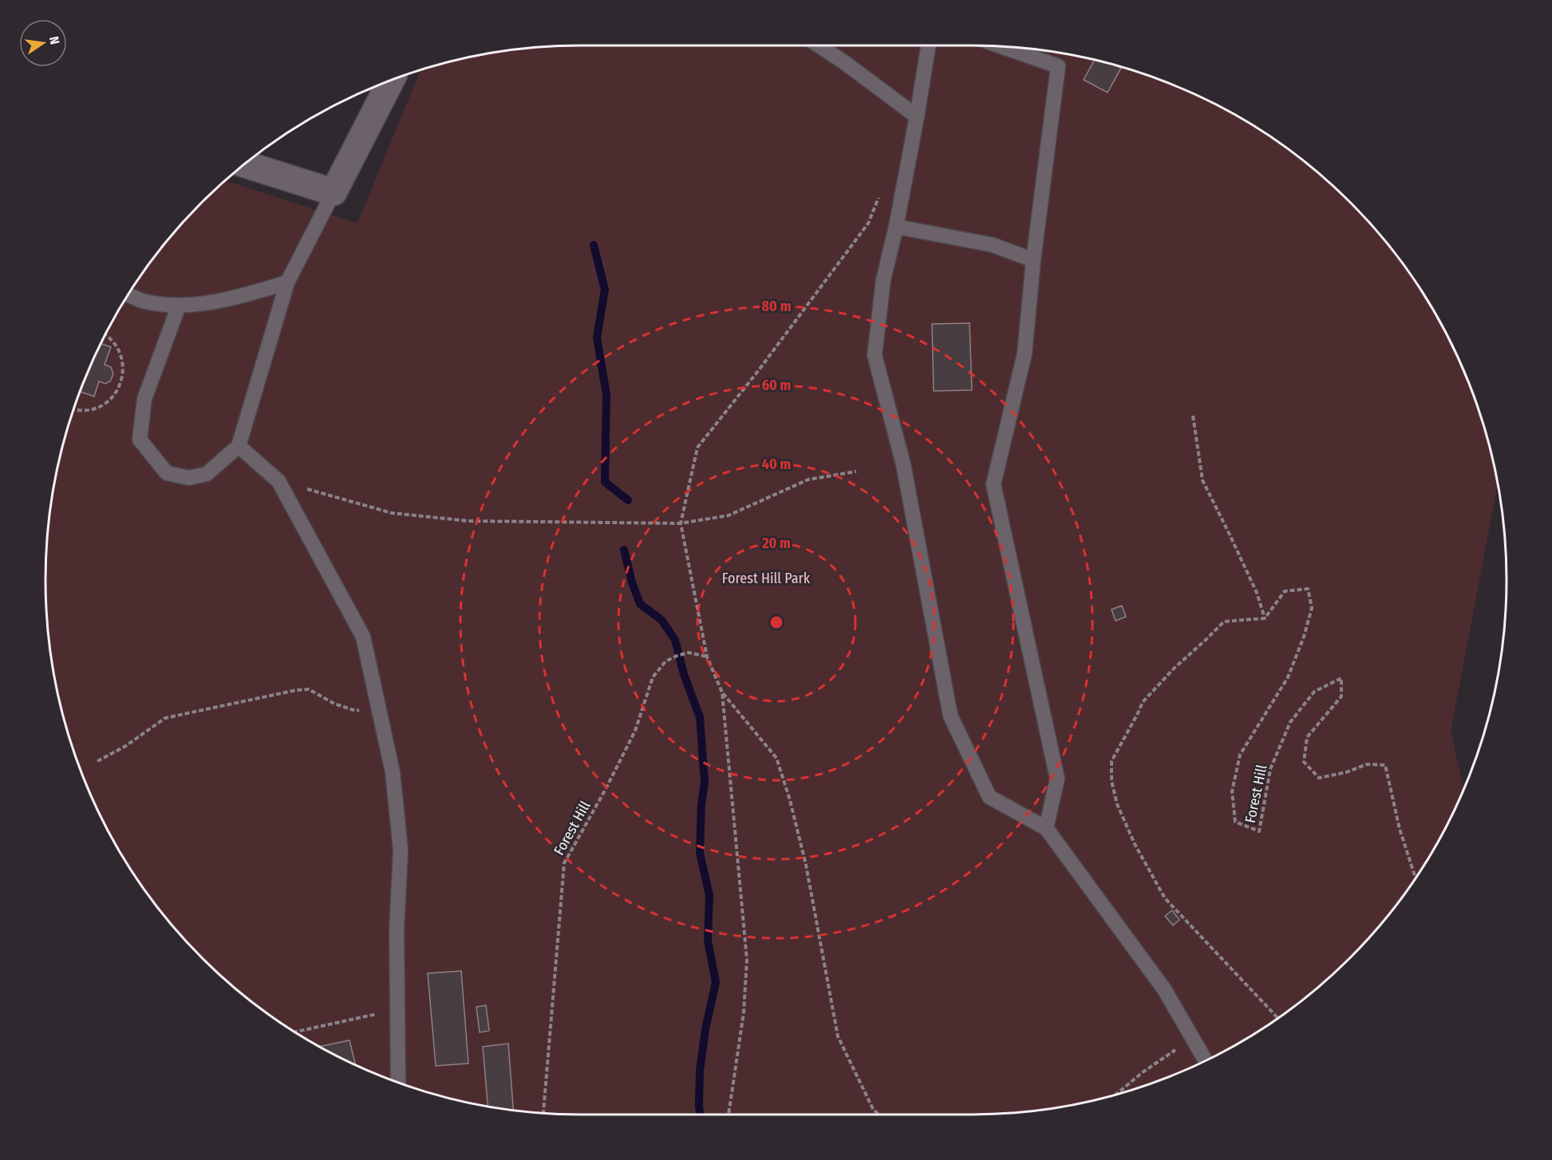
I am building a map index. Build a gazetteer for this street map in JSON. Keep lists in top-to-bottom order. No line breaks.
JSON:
{"streets":{"path":["Forest Hill"]},"parks":["Forest Hill Park"],"north":"right","rings":["80 m","60 m","40 m","20 m"]}
